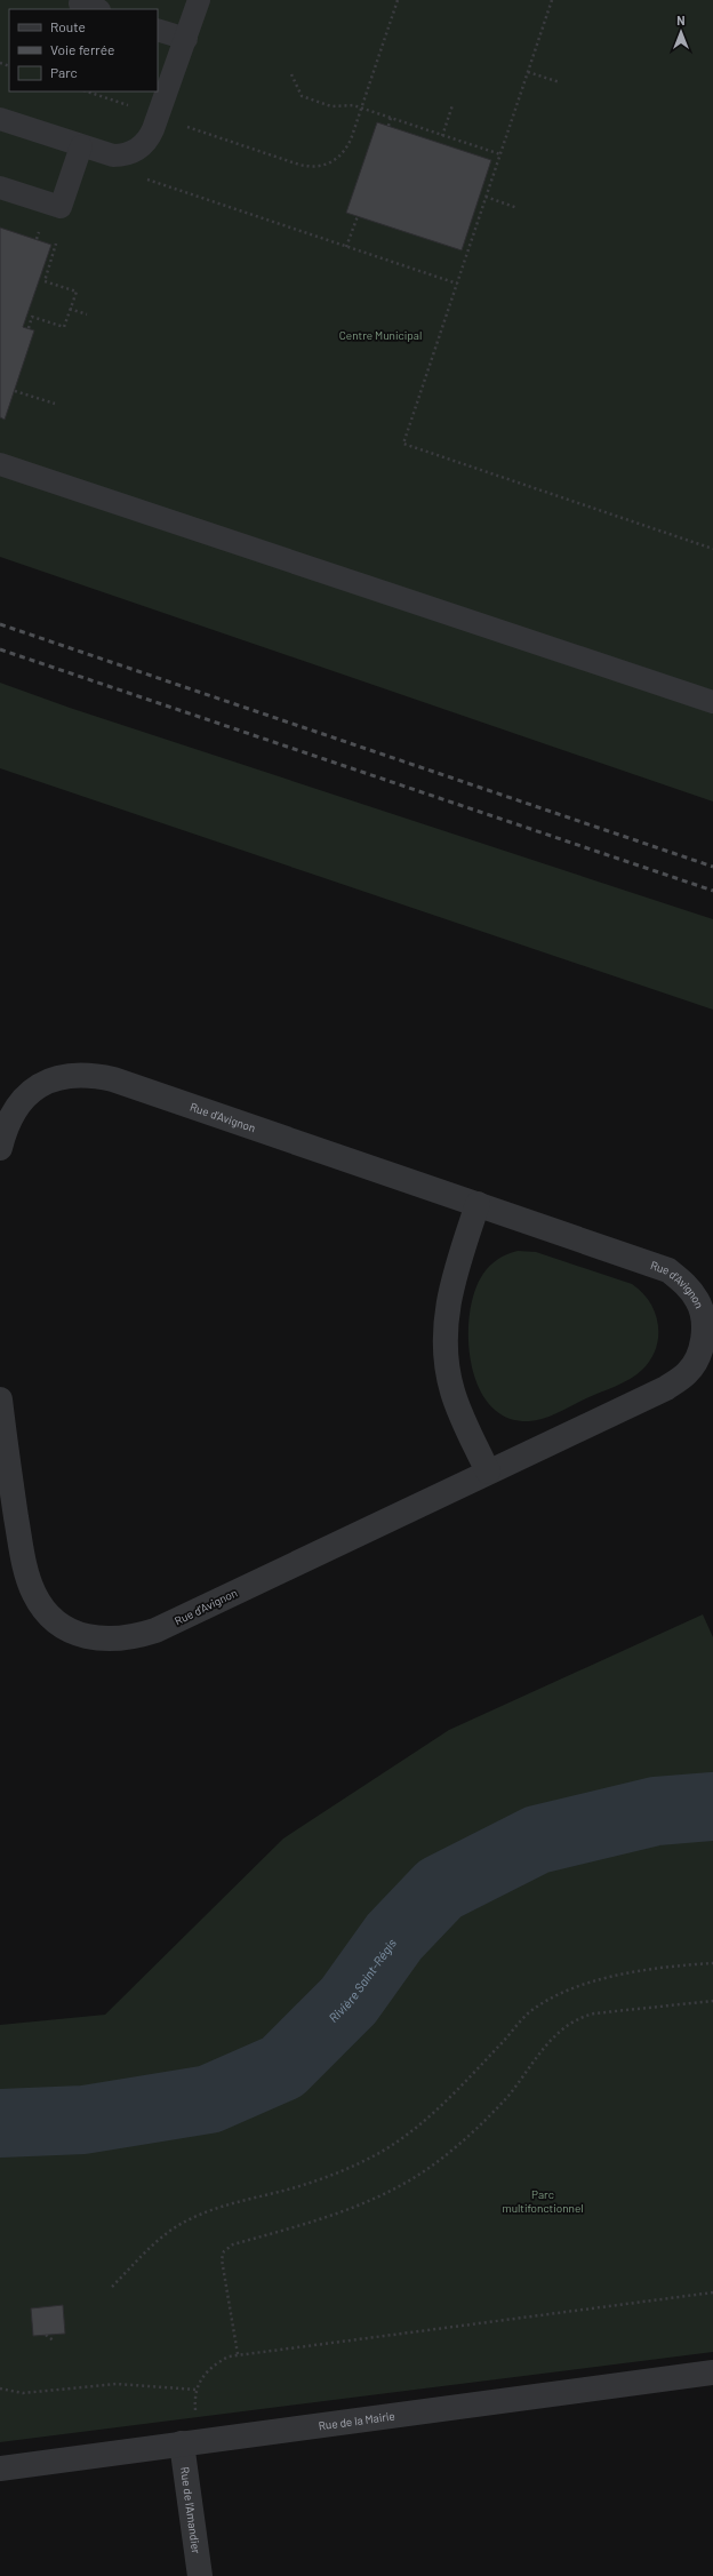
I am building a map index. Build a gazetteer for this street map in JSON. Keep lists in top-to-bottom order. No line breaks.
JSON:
{"streets":{"street":["Rue d'Avignon","Rue de la Mairie","Rue de l'Amandier"]},"crossings":[["Rue de la Mairie","Rue de l'Amandier"]],"water":["Rivière Saint-Régis"],"parks":["Centre Municipal","Parc multifonctionnel"],"legend":["Route","Voie ferrée","Parc"],"north":"top"}
